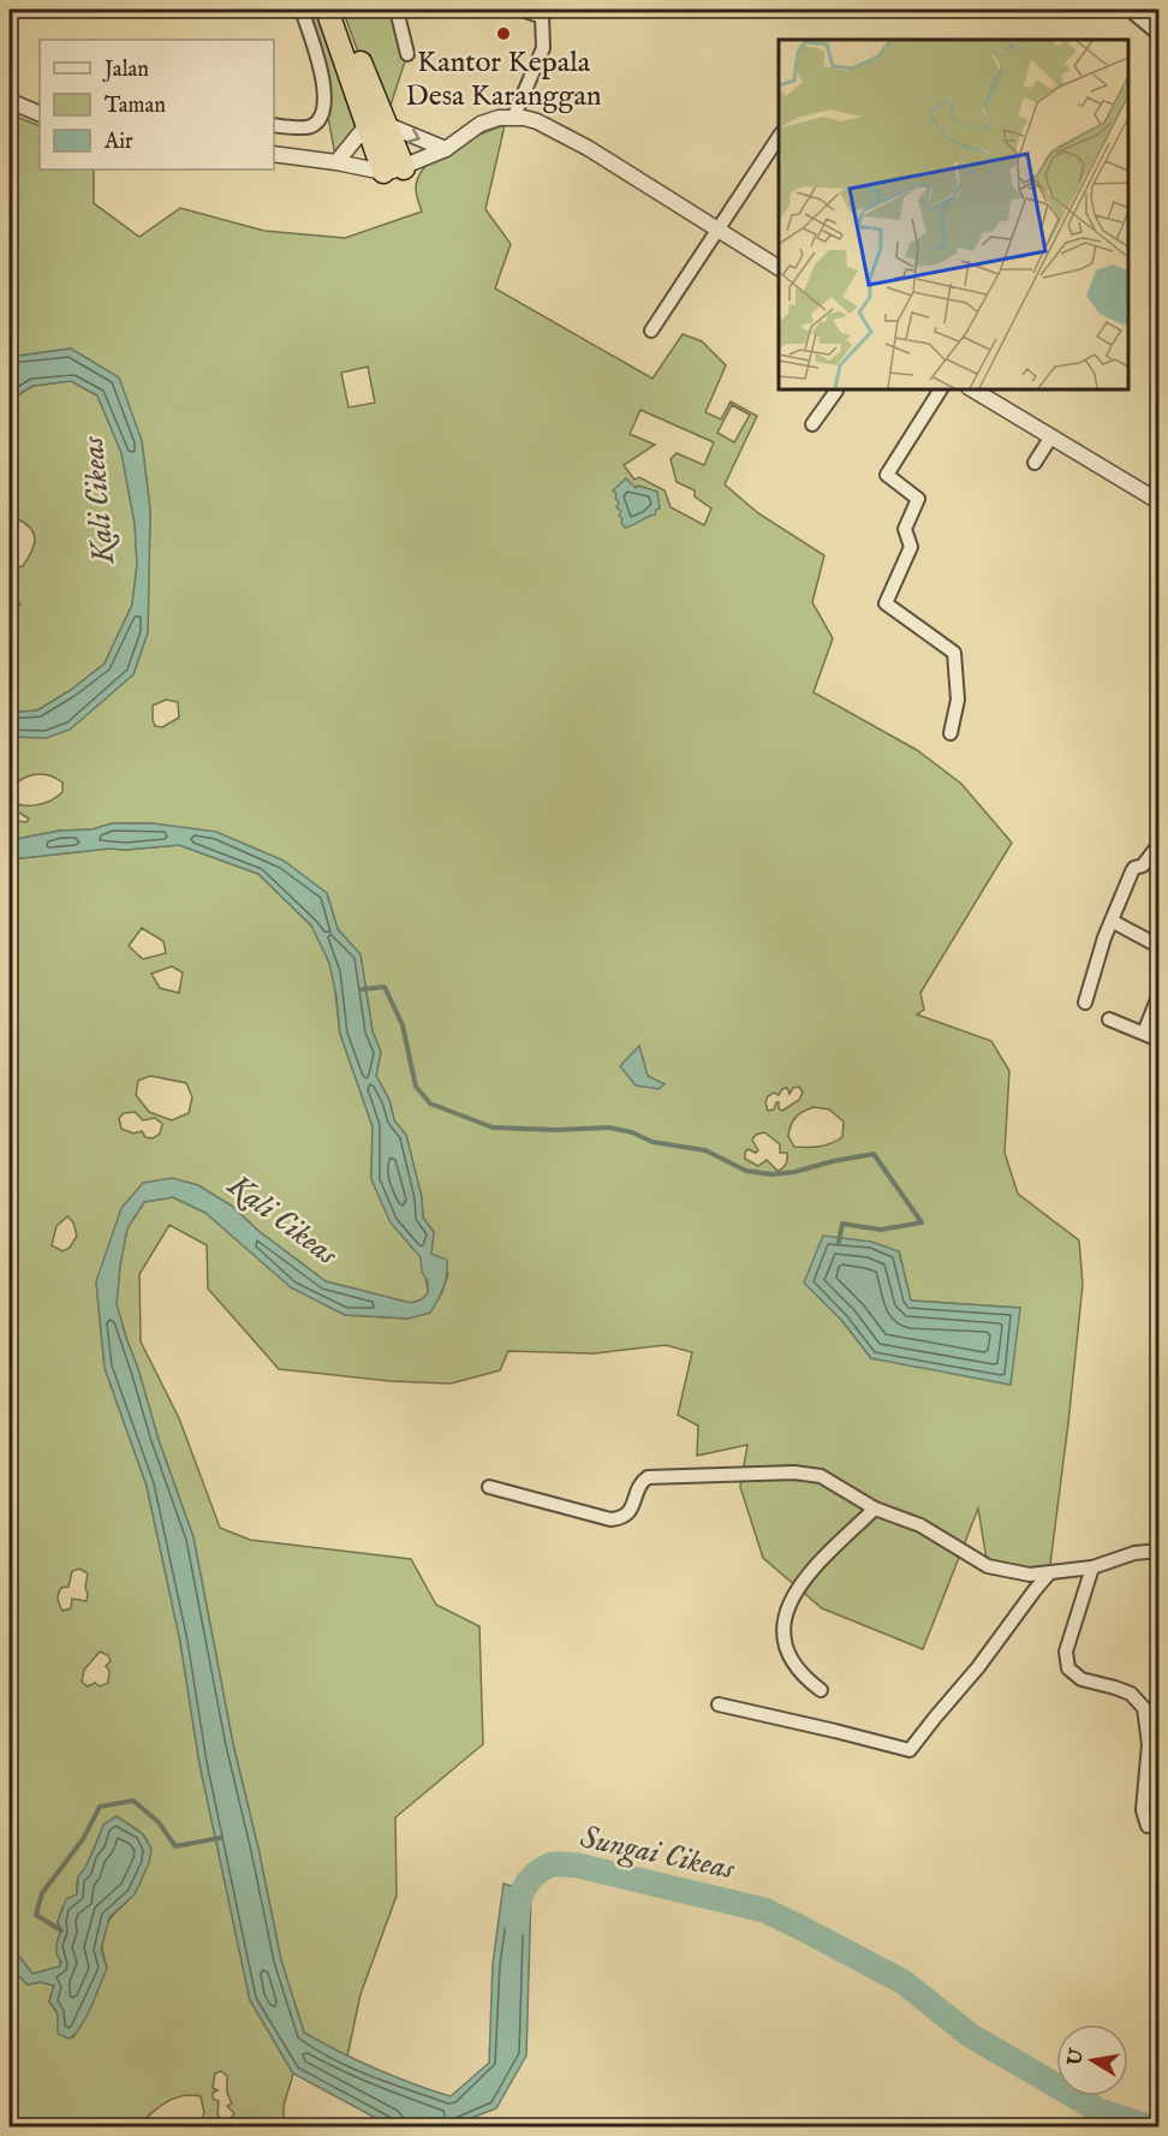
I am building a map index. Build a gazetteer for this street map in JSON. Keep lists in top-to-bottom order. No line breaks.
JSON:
{"water":["Kali Cikeas","Sungai Cikeas"],"places":["Kantor Kepala Desa Karanggan"],"legend":["Jalan","Taman","Air"],"north":"left"}
